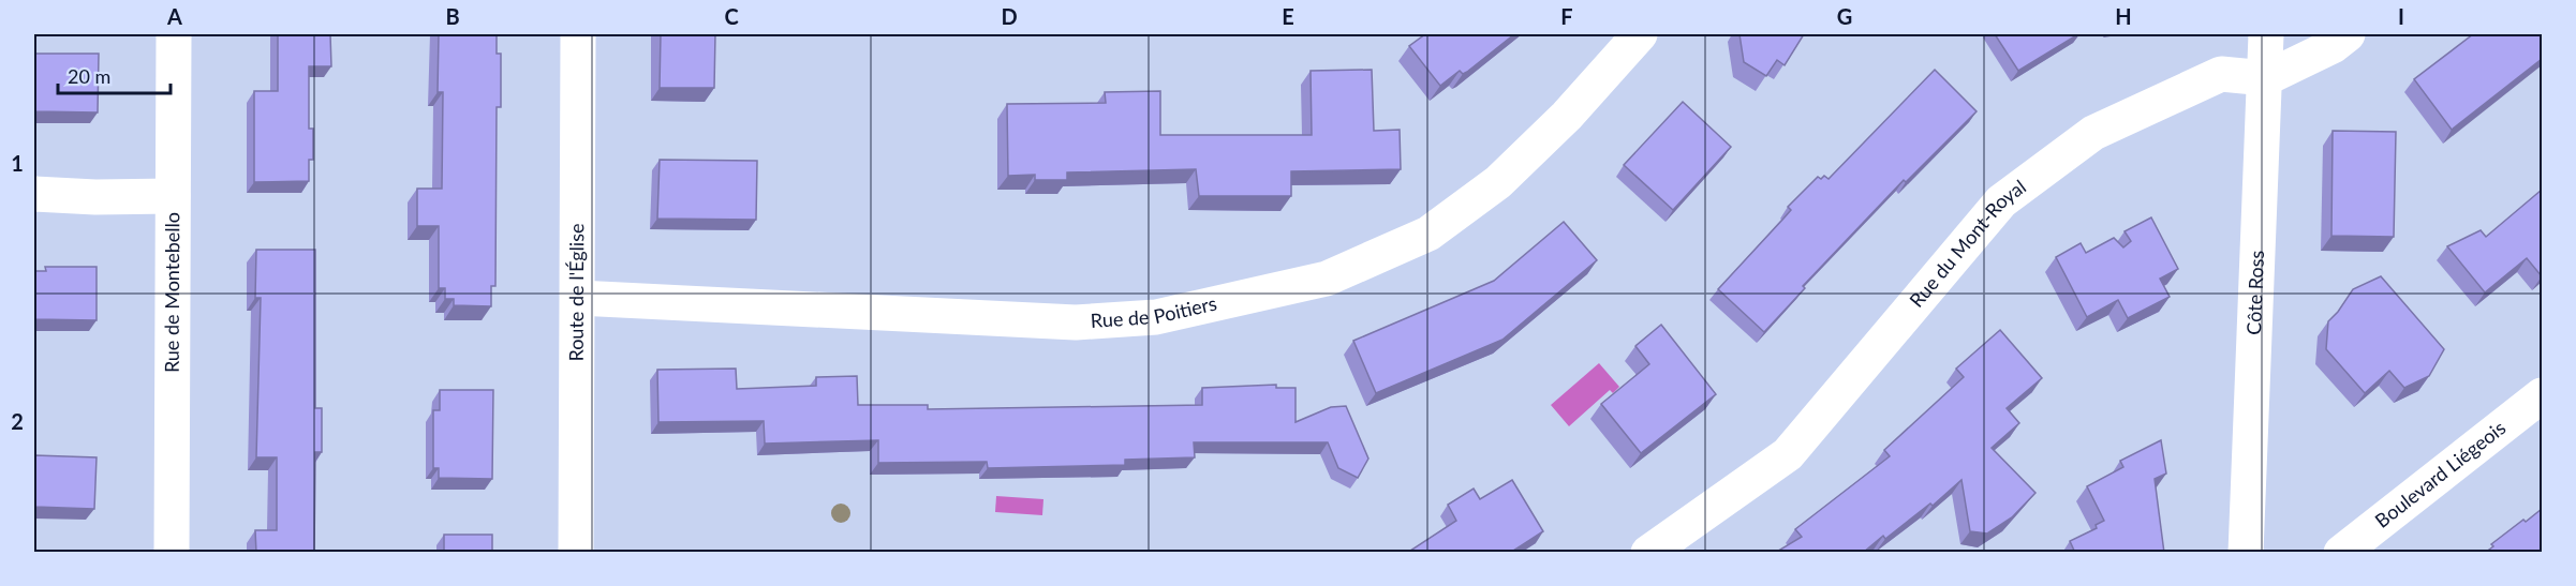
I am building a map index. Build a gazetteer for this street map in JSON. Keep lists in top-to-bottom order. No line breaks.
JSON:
{"streets":{"street":["Rue du Mont-Royal","Rue de Montebello","Route de l'Église","Côte Ross","Rue de Poitiers","Boulevard Liégeois"]},"crossings":[["Rue du Mont-Royal","Côte Ross"],["Route de l'Église","Rue de Poitiers"]],"scale_bar":"20 m","grid":{"columns":["A","B","C","D","E","F","G","H","I"],"rows":["1","2"]}}
